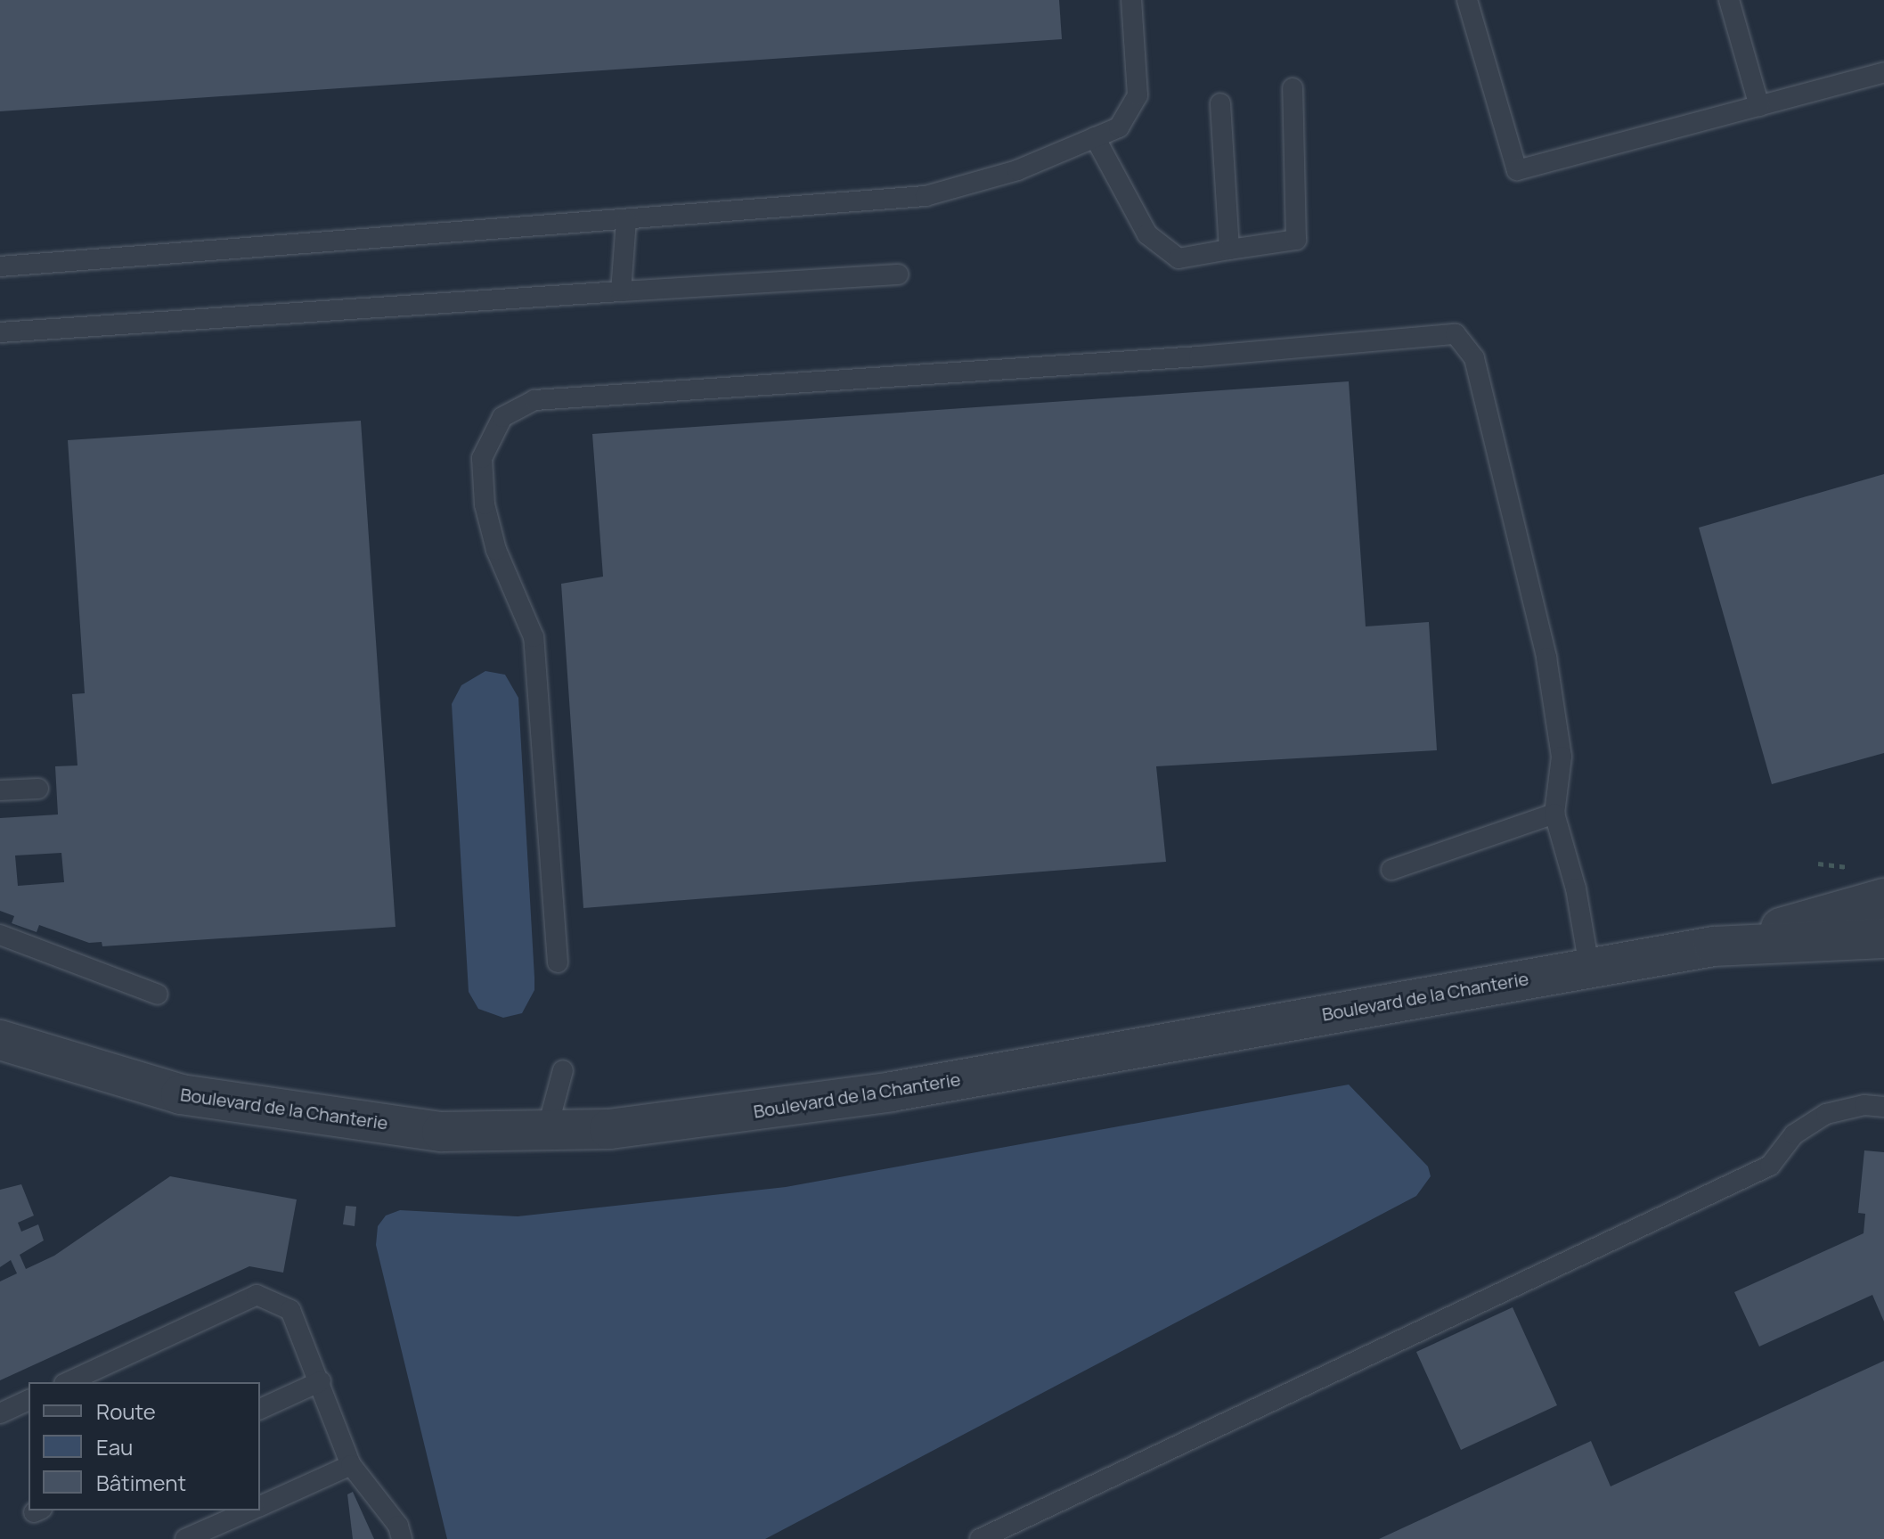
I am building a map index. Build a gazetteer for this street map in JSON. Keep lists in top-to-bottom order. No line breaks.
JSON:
{"streets":{"street":["Boulevard de la Chanterie"]},"legend":["Route","Eau","Bâtiment"]}
